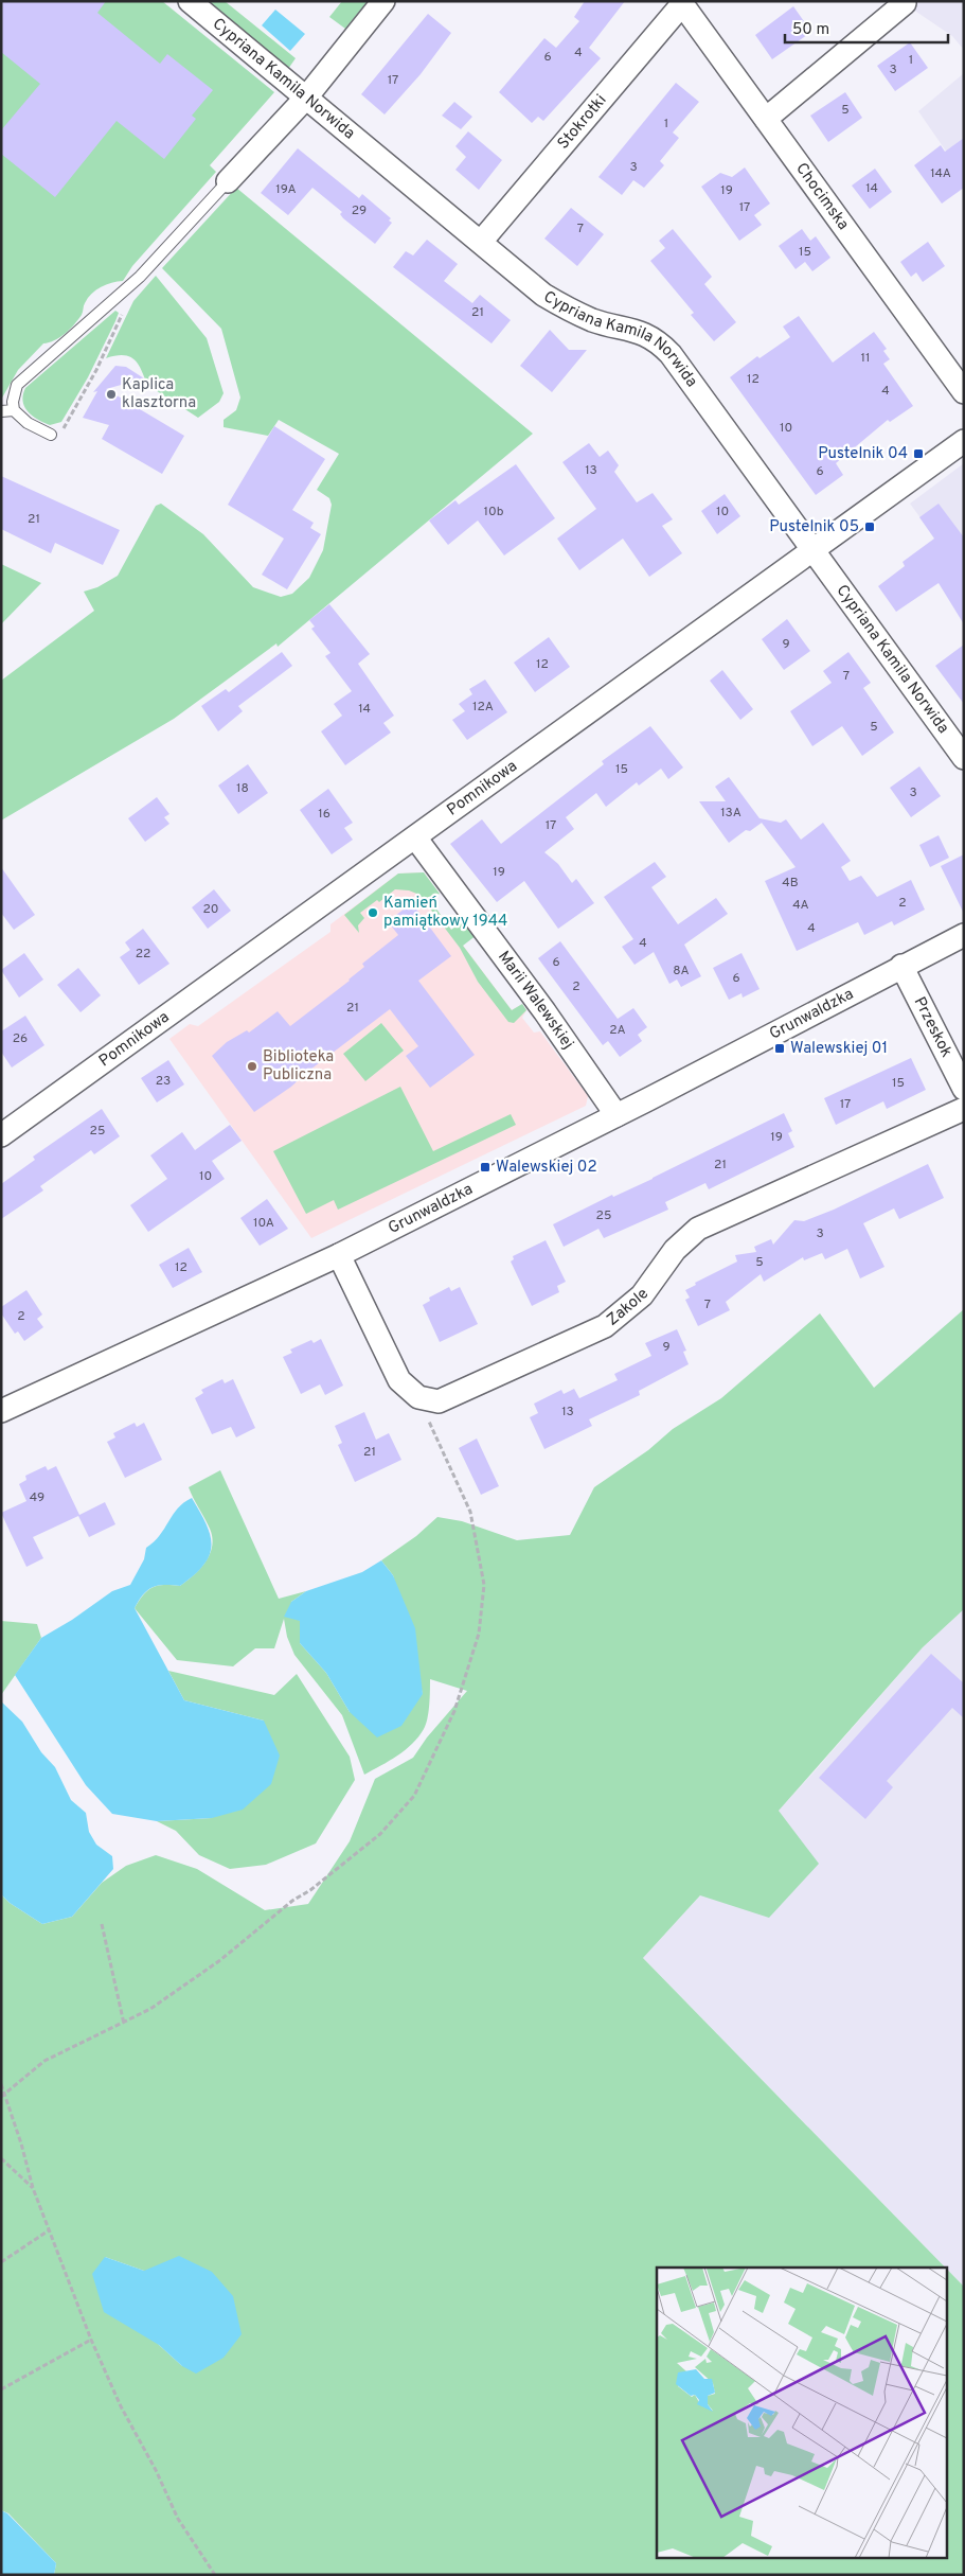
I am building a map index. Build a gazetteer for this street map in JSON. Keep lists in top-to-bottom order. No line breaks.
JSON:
{"streets":{"street":["Cypriana Kamila Norwida","Stokrotki","Chocimska","Pomnikowa","Marii Walewskiej","Grunwaldzka","Przeskok","Zakole"]},"crossings":[["Cypriana Kamila Norwida","Stokrotki"],["Cypriana Kamila Norwida","Pomnikowa"],["Stokrotki","Chocimska"],["Pomnikowa","Marii Walewskiej"],["Marii Walewskiej","Grunwaldzka"],["Grunwaldzka","Przeskok"]],"places":{"other":["Kaplica klasztorna","Kamień pamiątkowy 1944","Biblioteka Publiczna"],"transit":["Pustelnik 04","Pustelnik 05","Walewskiej 01","Walewskiej 02"]},"house_numbers":["4","6","1","3","17","5","1","3","14A","14","19A","19","17","29","7","15","21","11","12","4","10","13","6","10b","10","21","9","12","7","12A","14","5","15","18","3","13A","16","17","19","4B","2","4A","20","4","4","22","6","8A","6","2","21","2A","26","23","15","17","25","19","21","10","25","10A","3","5","12","7","2","9","13","21","49"],"scale_bar":"50 m"}
